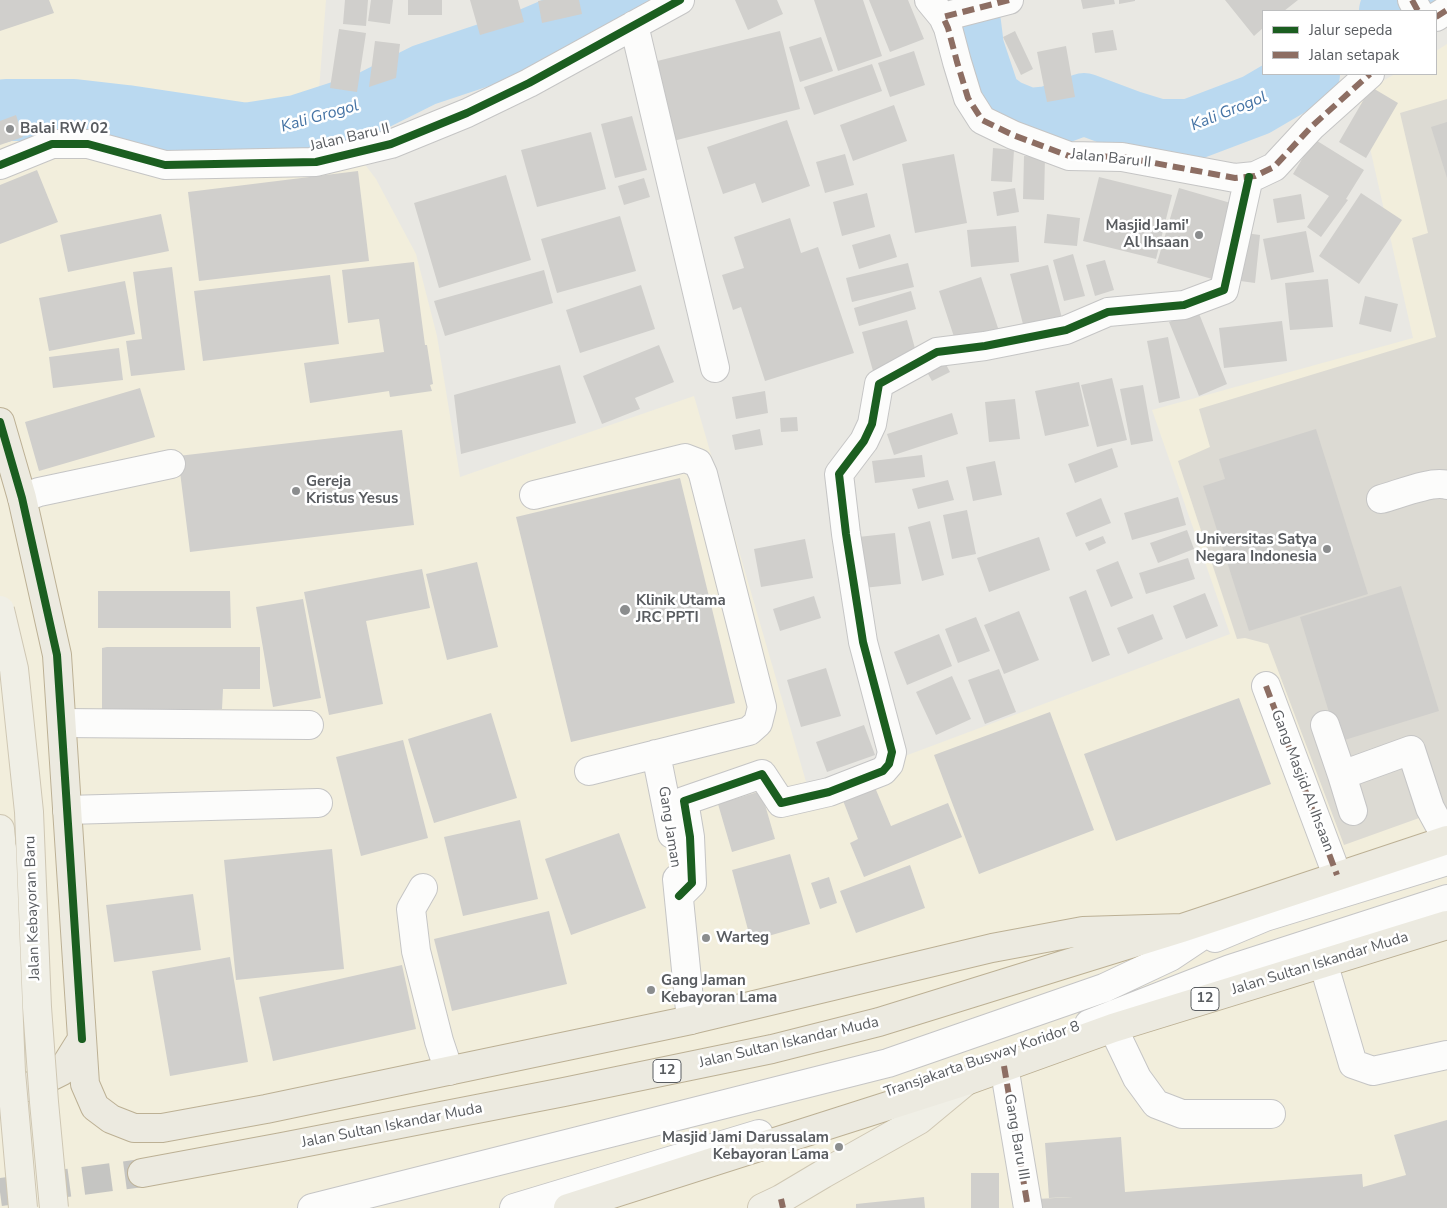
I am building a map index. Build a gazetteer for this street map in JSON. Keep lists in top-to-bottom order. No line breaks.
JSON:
{"streets":{"highway":["Jalan Sultan Iskandar Muda","12"],"main road":["Jalan Kebayoran Baru"],"street":["Jalan Baru II","Gang Masjid Al Ihsaan","Gang Jaman","Transjakarta Busway Koridor 8","Gang Baru III"]},"crossings":[["Gang Masjid Al Ihsaan","Jalan Sultan Iskandar Muda"],["Jalan Sultan Iskandar Muda","Gang Baru III"]],"water":["Kali Grogol"],"places":["Balai RW 02","Masjid Jami' Al Ihsaan","Gereja Kristus Yesus","Universitas Satya Negara Indonesia","Klinik Utama JRC PPTI","Warteg","Gang Jaman Kebayoran Lama","Masjid Jami Darussalam Kebayoran Lama"],"legend":["Jalur sepeda","Jalan setapak"]}
